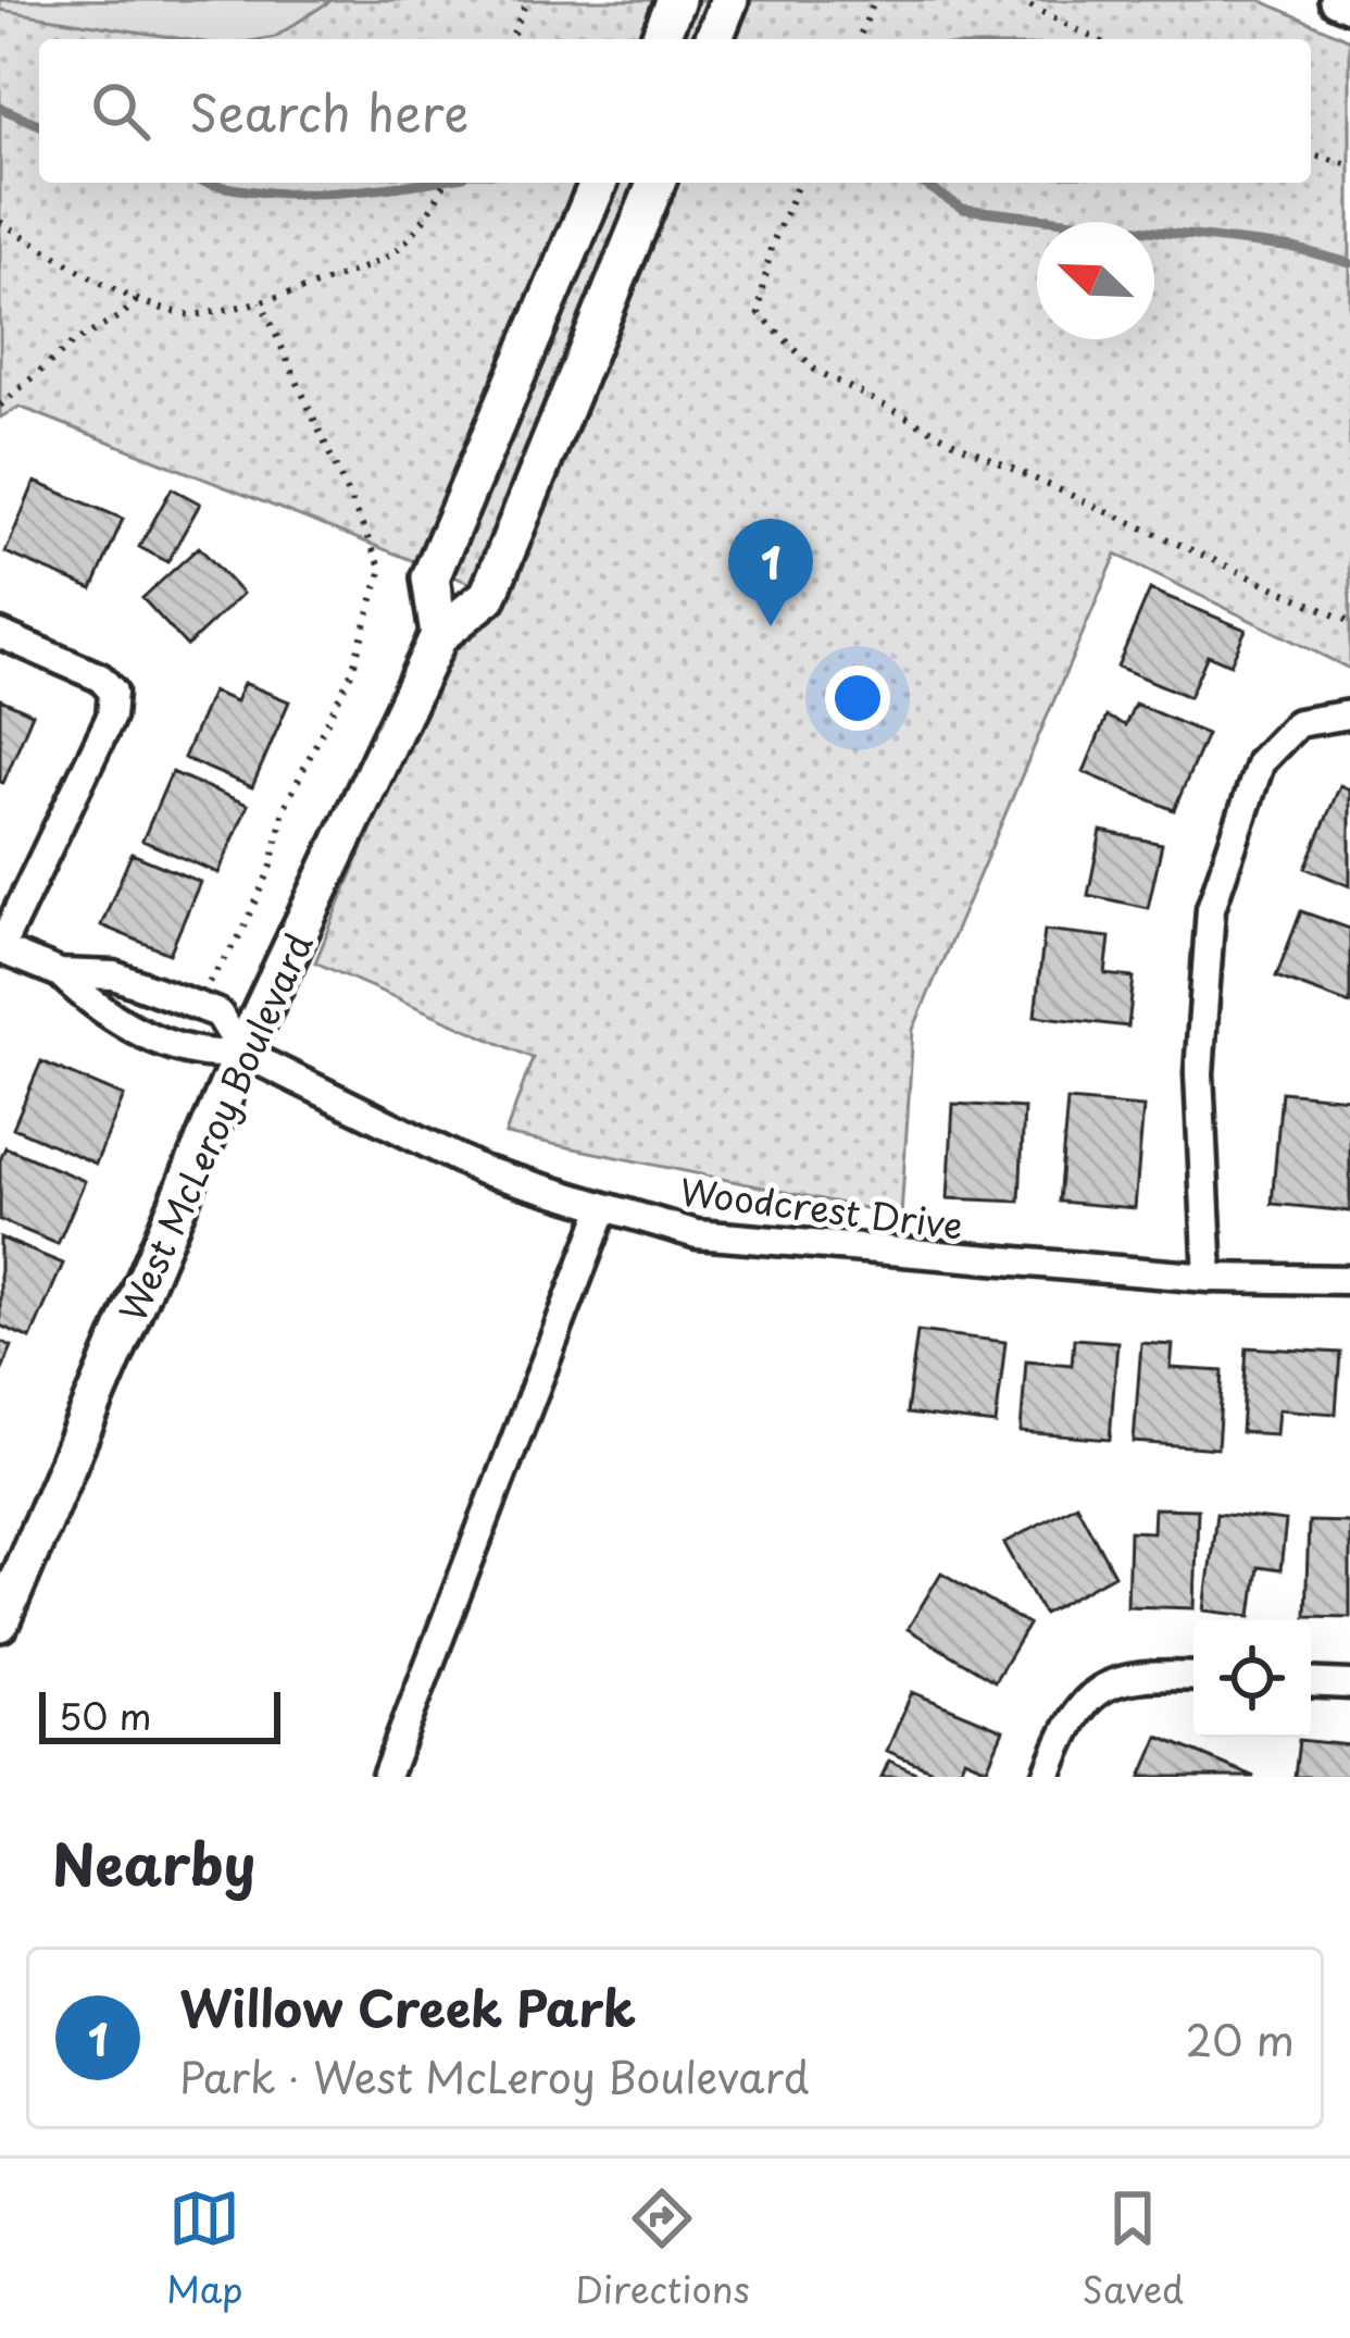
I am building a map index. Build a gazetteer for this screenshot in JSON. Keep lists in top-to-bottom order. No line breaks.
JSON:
{"streets":{"main road":["West McLeroy Boulevard"],"street":["Woodcrest Drive"]},"crossings":[["West McLeroy Boulevard","Woodcrest Drive"]],"scale_bar":"50 m","north":"top left","page":{"search":"Search here","pins":"1","scale":"50 m","heading":"Nearby","list":[{"mark":"1","name":"Willow Creek Park","note":"Park · West McLeroy Boulevard","value":"20 m"}],"nav":["Map","Directions","Saved"]}}
